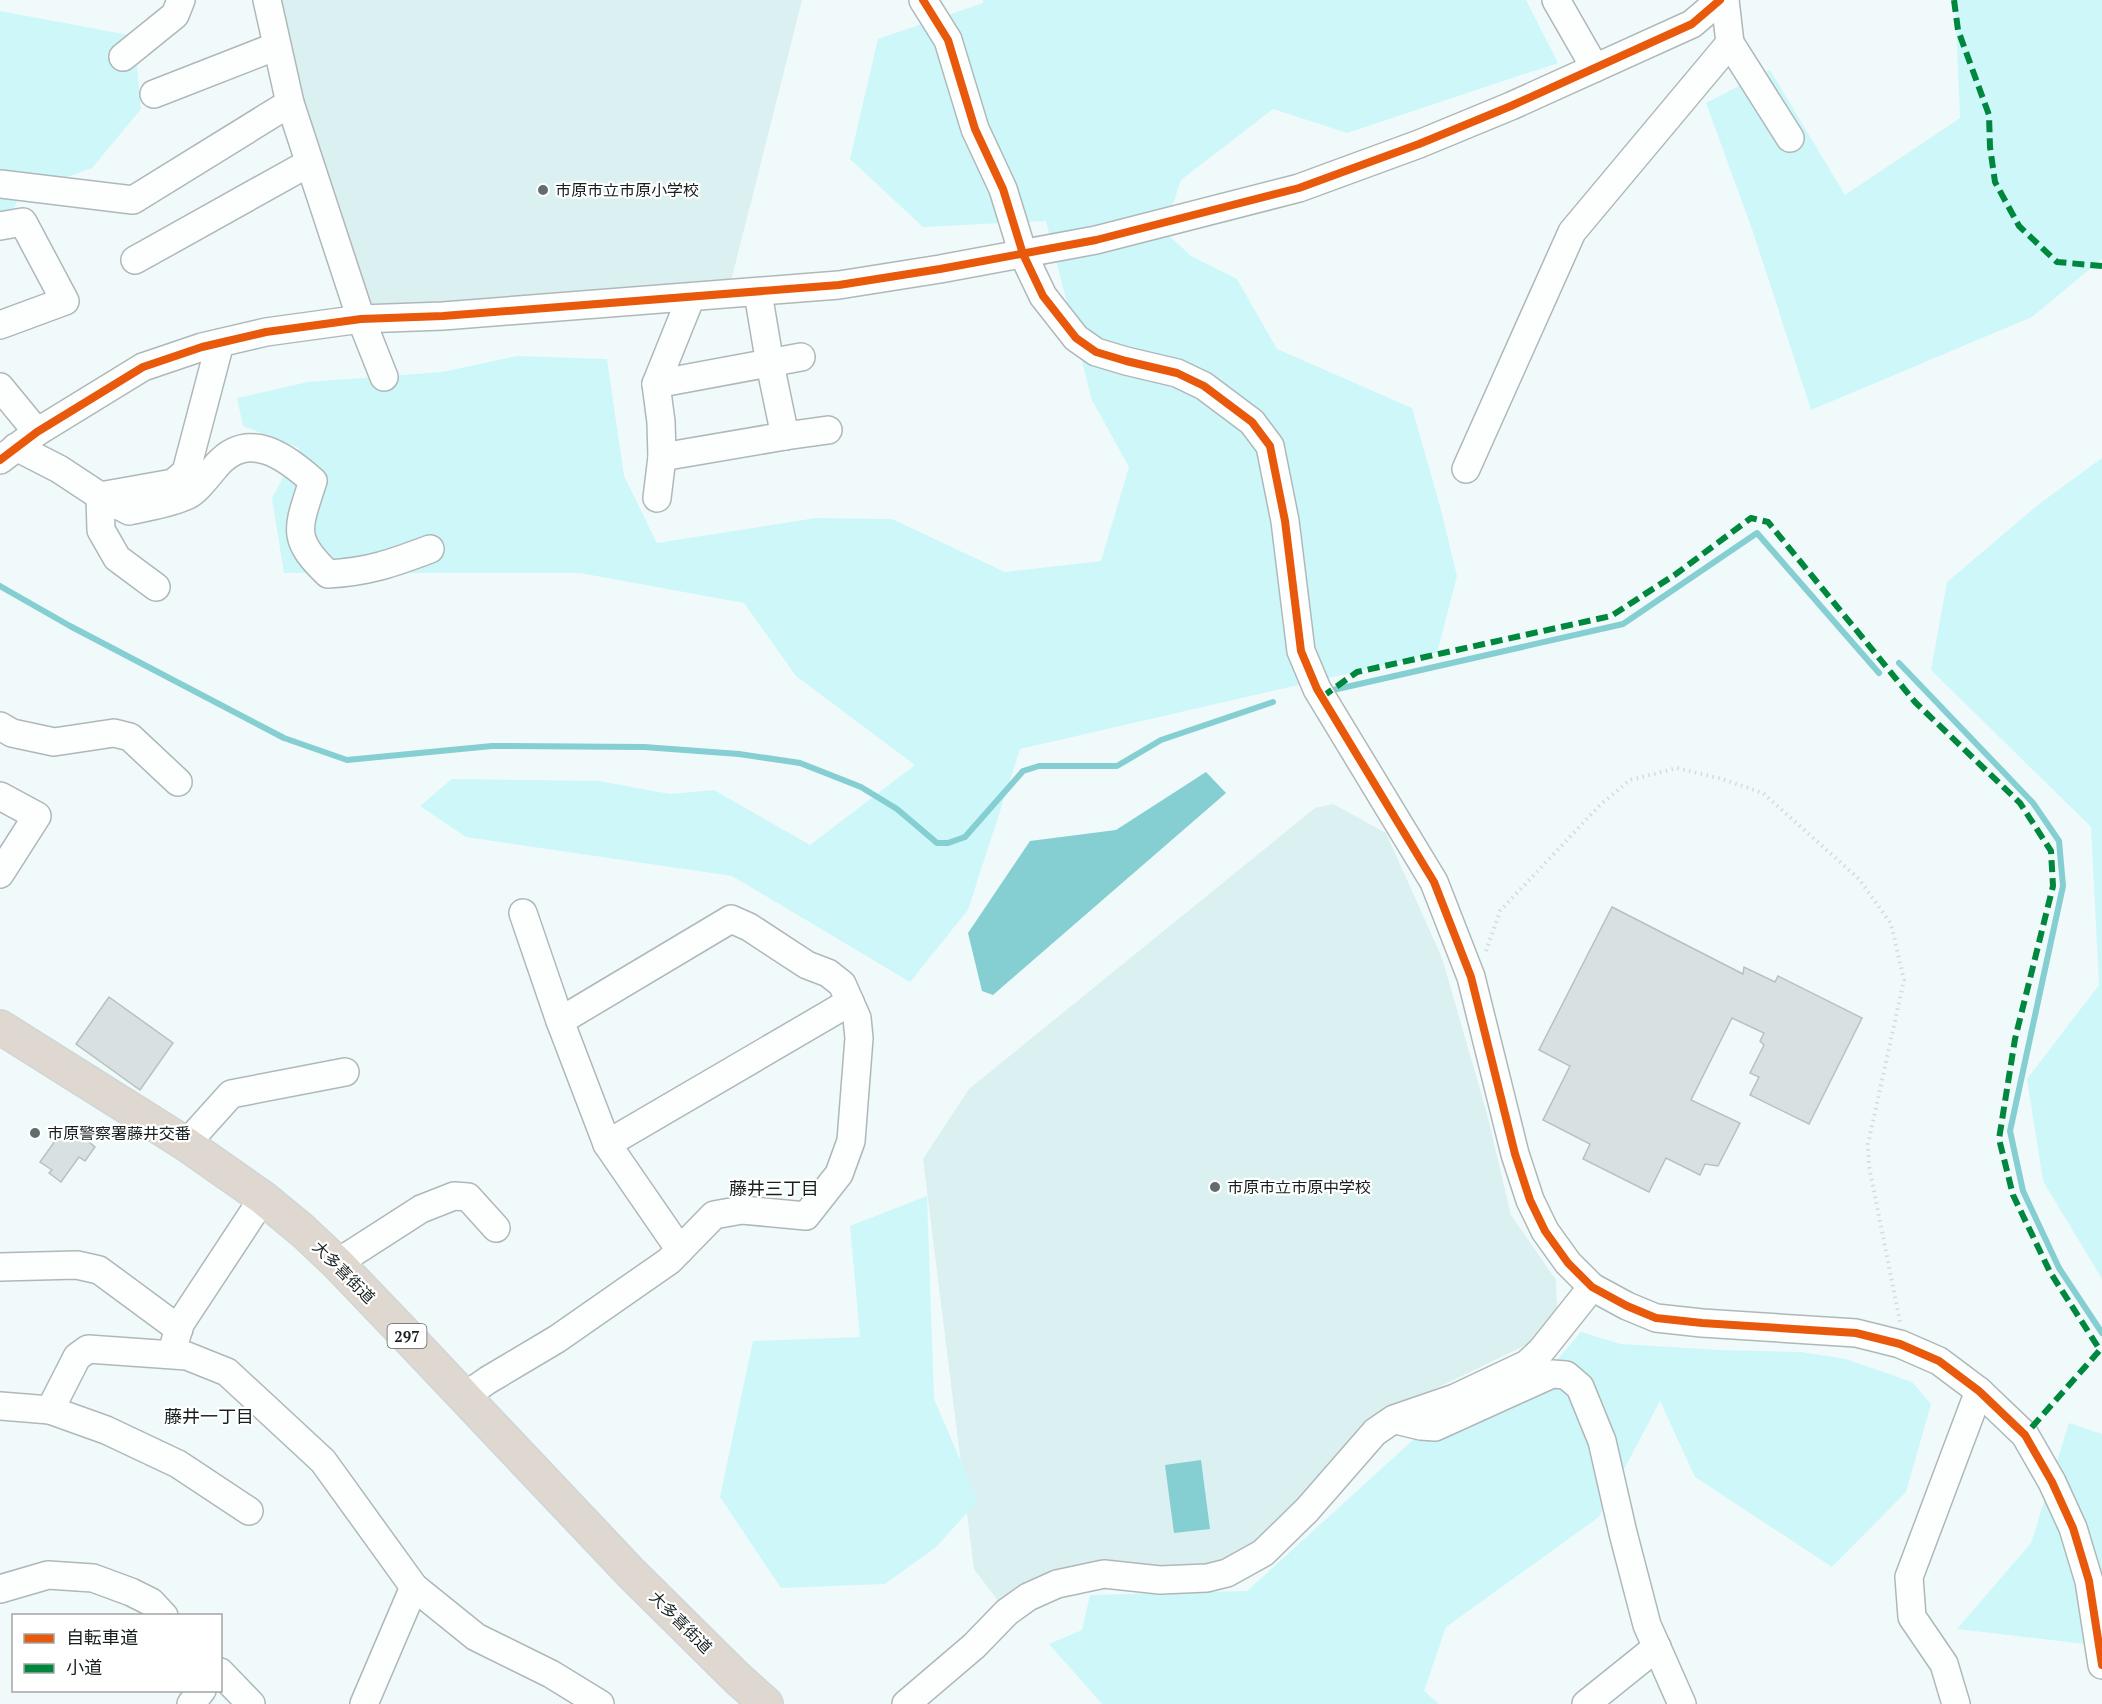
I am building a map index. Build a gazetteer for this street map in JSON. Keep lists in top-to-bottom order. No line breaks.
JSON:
{"streets":{"highway":["大多喜街道","297"]},"districts":["藤井三丁目","藤井一丁目"],"places":["市原市立市原小学校","市原警察署藤井交番","市原市立市原中学校"],"legend":["自転車道","小道"]}
